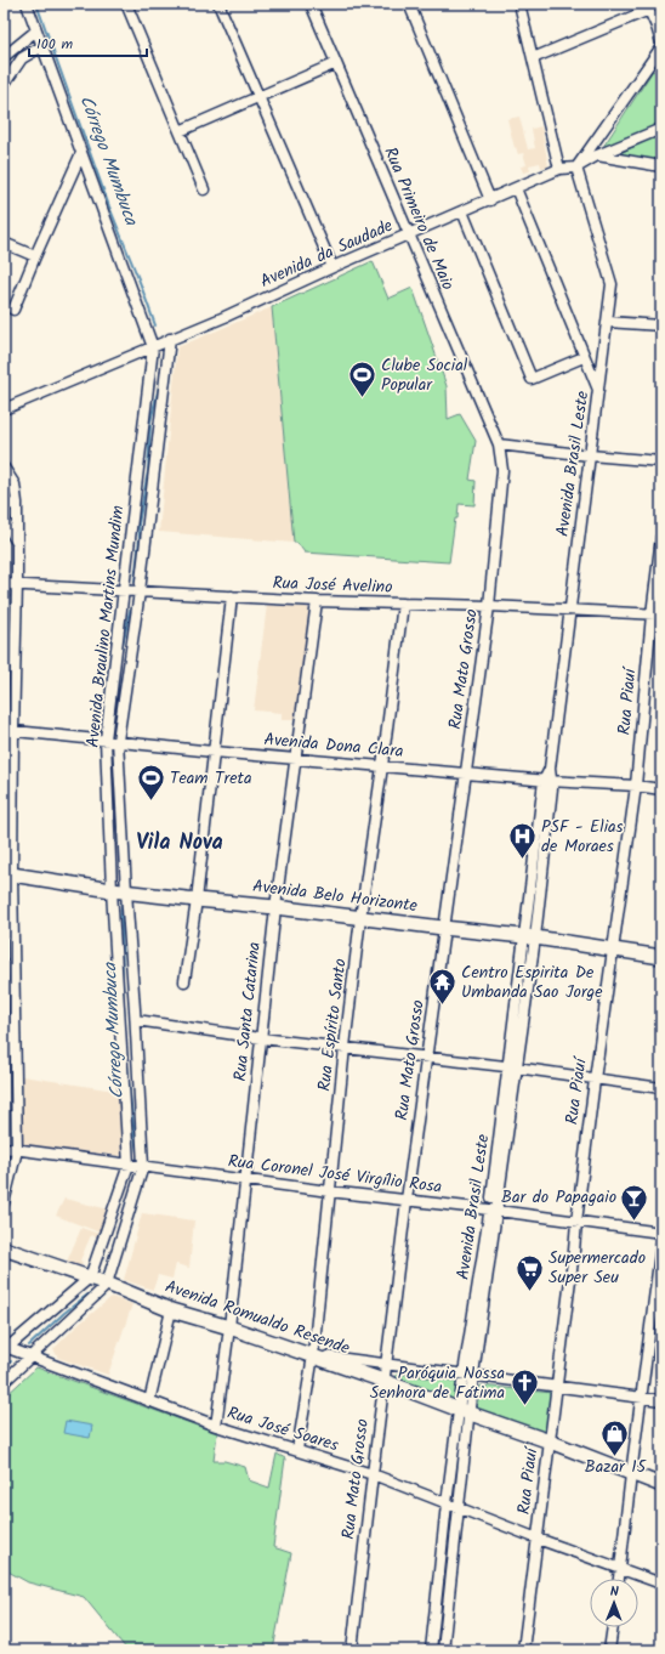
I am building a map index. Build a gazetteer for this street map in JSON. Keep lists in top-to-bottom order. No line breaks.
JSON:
{"streets":{"street":["Rua Primeiro de Maio","Avenida da Saudade","Avenida Brasil Leste","Rua José Avelino","Avenida Braulino Martins Mundim","Rua Mato Grosso","Rua Piauí","Avenida Dona Clara","Avenida Belo Horizonte","Rua Santa Catarina","Rua Espírito Santo","Rua Coronel José Virgílio Rosa","Avenida Romualdo Resende","Rua José Soares"]},"crossings":[["Rua Primeiro de Maio","Avenida da Saudade"],["Rua Primeiro de Maio","Rua Mato Grosso"],["Avenida da Saudade","Avenida Brasil Leste"],["Avenida da Saudade","Avenida Braulino Martins Mundim"],["Avenida Brasil Leste","Rua José Avelino"],["Avenida Brasil Leste","Avenida Dona Clara"],["Avenida Brasil Leste","Avenida Belo Horizonte"],["Avenida Brasil Leste","Rua Coronel José Virgílio Rosa"],["Avenida Brasil Leste","Avenida Romualdo Resende"],["Avenida Brasil Leste","Rua José Soares"],["Rua José Avelino","Avenida Braulino Martins Mundim"],["Rua José Avelino","Rua Mato Grosso"],["Rua José Avelino","Rua Piauí"],["Rua José Avelino","Rua Santa Catarina"],["Rua José Avelino","Rua Espírito Santo"],["Avenida Braulino Martins Mundim","Avenida Dona Clara"],["Avenida Braulino Martins Mundim","Avenida Belo Horizonte"],["Avenida Braulino Martins Mundim","Rua Coronel José Virgílio Rosa"],["Avenida Braulino Martins Mundim","Avenida Romualdo Resende"],["Avenida Braulino Martins Mundim","Rua José Soares"],["Rua Mato Grosso","Avenida Dona Clara"],["Rua Mato Grosso","Avenida Belo Horizonte"],["Rua Mato Grosso","Rua Coronel José Virgílio Rosa"],["Rua Mato Grosso","Avenida Romualdo Resende"],["Rua Mato Grosso","Rua José Soares"],["Rua Piauí","Avenida Dona Clara"],["Rua Piauí","Avenida Belo Horizonte"],["Rua Piauí","Rua Coronel José Virgílio Rosa"],["Rua Piauí","Avenida Romualdo Resende"],["Rua Piauí","Rua José Soares"],["Avenida Dona Clara","Rua Santa Catarina"],["Avenida Dona Clara","Rua Espírito Santo"],["Avenida Belo Horizonte","Rua Santa Catarina"],["Avenida Belo Horizonte","Rua Espírito Santo"],["Rua Santa Catarina","Rua Coronel José Virgílio Rosa"],["Rua Santa Catarina","Avenida Romualdo Resende"],["Rua Santa Catarina","Rua José Soares"],["Rua Espírito Santo","Rua Coronel José Virgílio Rosa"],["Rua Espírito Santo","Avenida Romualdo Resende"],["Rua Espírito Santo","Rua José Soares"]],"districts":["Vila Nova"],"water":["Córrego Mumbuca"],"places":{"sports":["Clube Social Popular","Team Treta"],"hospital":["PSF - Elias de Moraes"],"temple":["Centro Espirita De Umbanda Sao Jorge"],"bar":["Bar do Papagaio"],"supermarket":["Supermercado Super Seu"],"church":["Paróquia Nossa Senhora de Fátima"],"shop":["Bazar 15"]},"scale_bar":"100 m","north":"top"}
